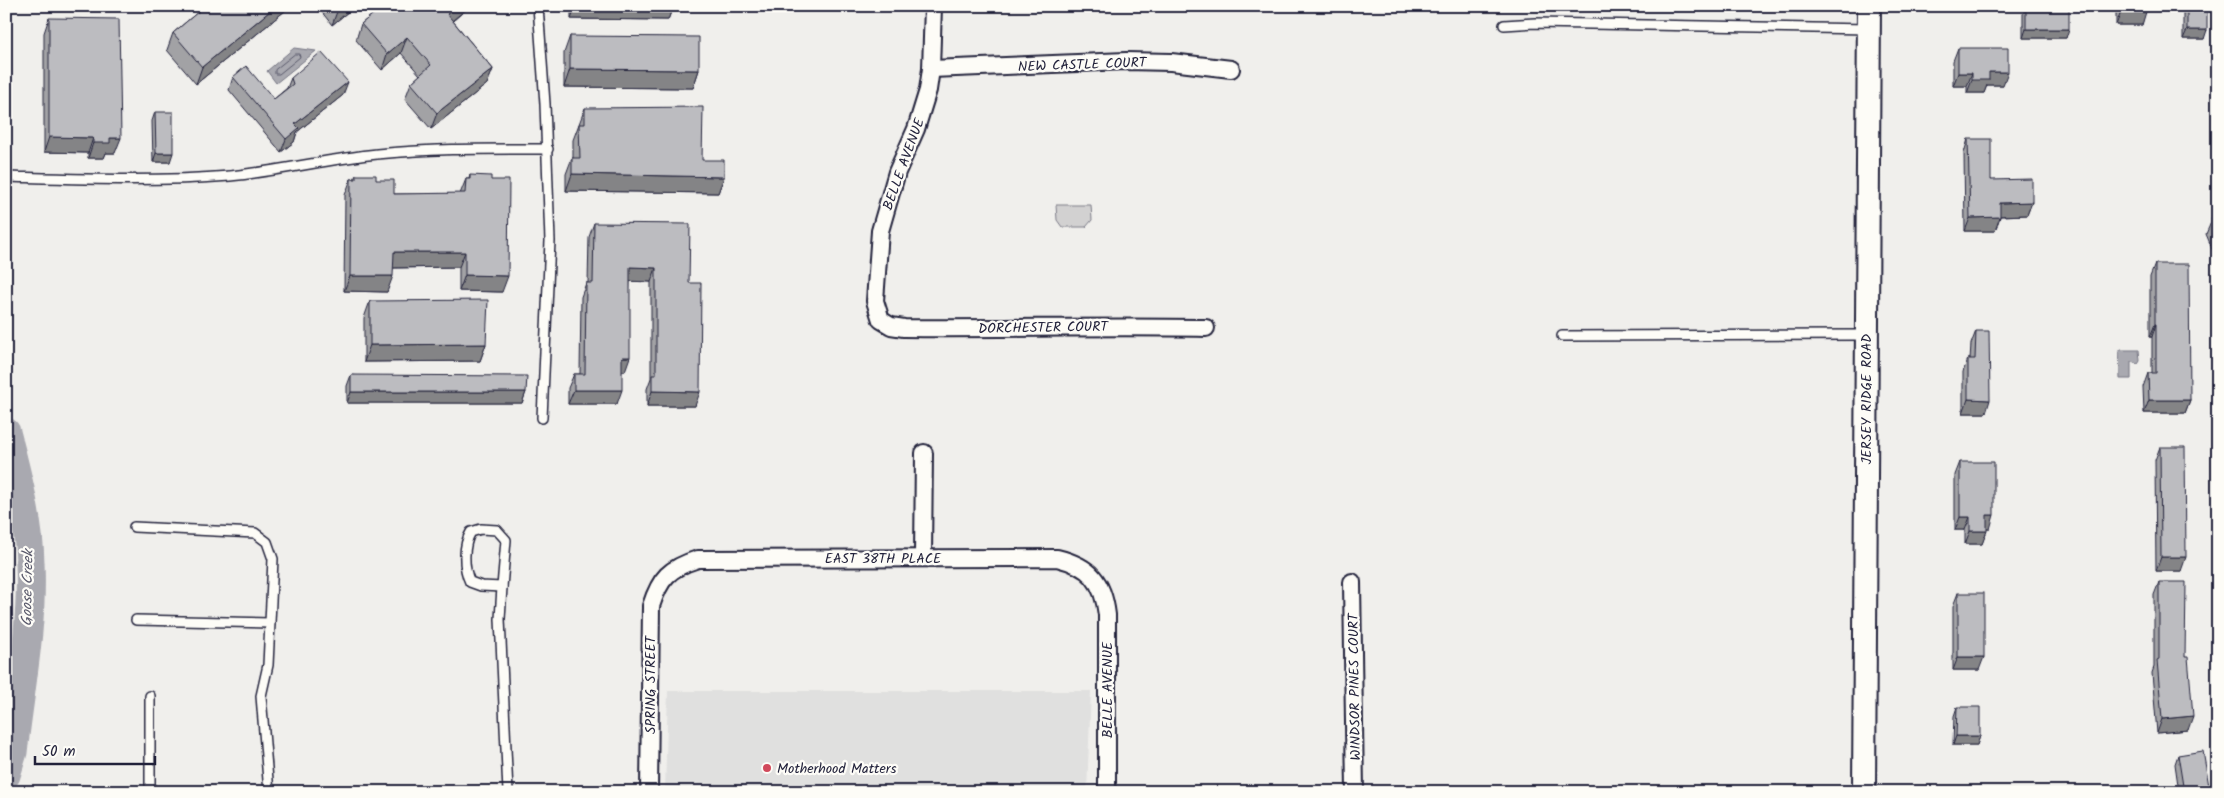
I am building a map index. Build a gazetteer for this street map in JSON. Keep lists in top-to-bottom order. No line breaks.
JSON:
{"streets":{"main road":["JERSEY RIDGE ROAD"],"street":["NEW CASTLE COURT","BELLE AVENUE","DORCHESTER COURT","EAST 38TH PLACE","SPRING STREET","WINDSOR PINES COURT"]},"crossings":[["NEW CASTLE COURT","BELLE AVENUE"],["BELLE AVENUE","DORCHESTER COURT"],["BELLE AVENUE","EAST 38TH PLACE"],["EAST 38TH PLACE","SPRING STREET"]],"water":["Goose Creek"],"places":["Motherhood Matters"],"scale_bar":"50 m"}
